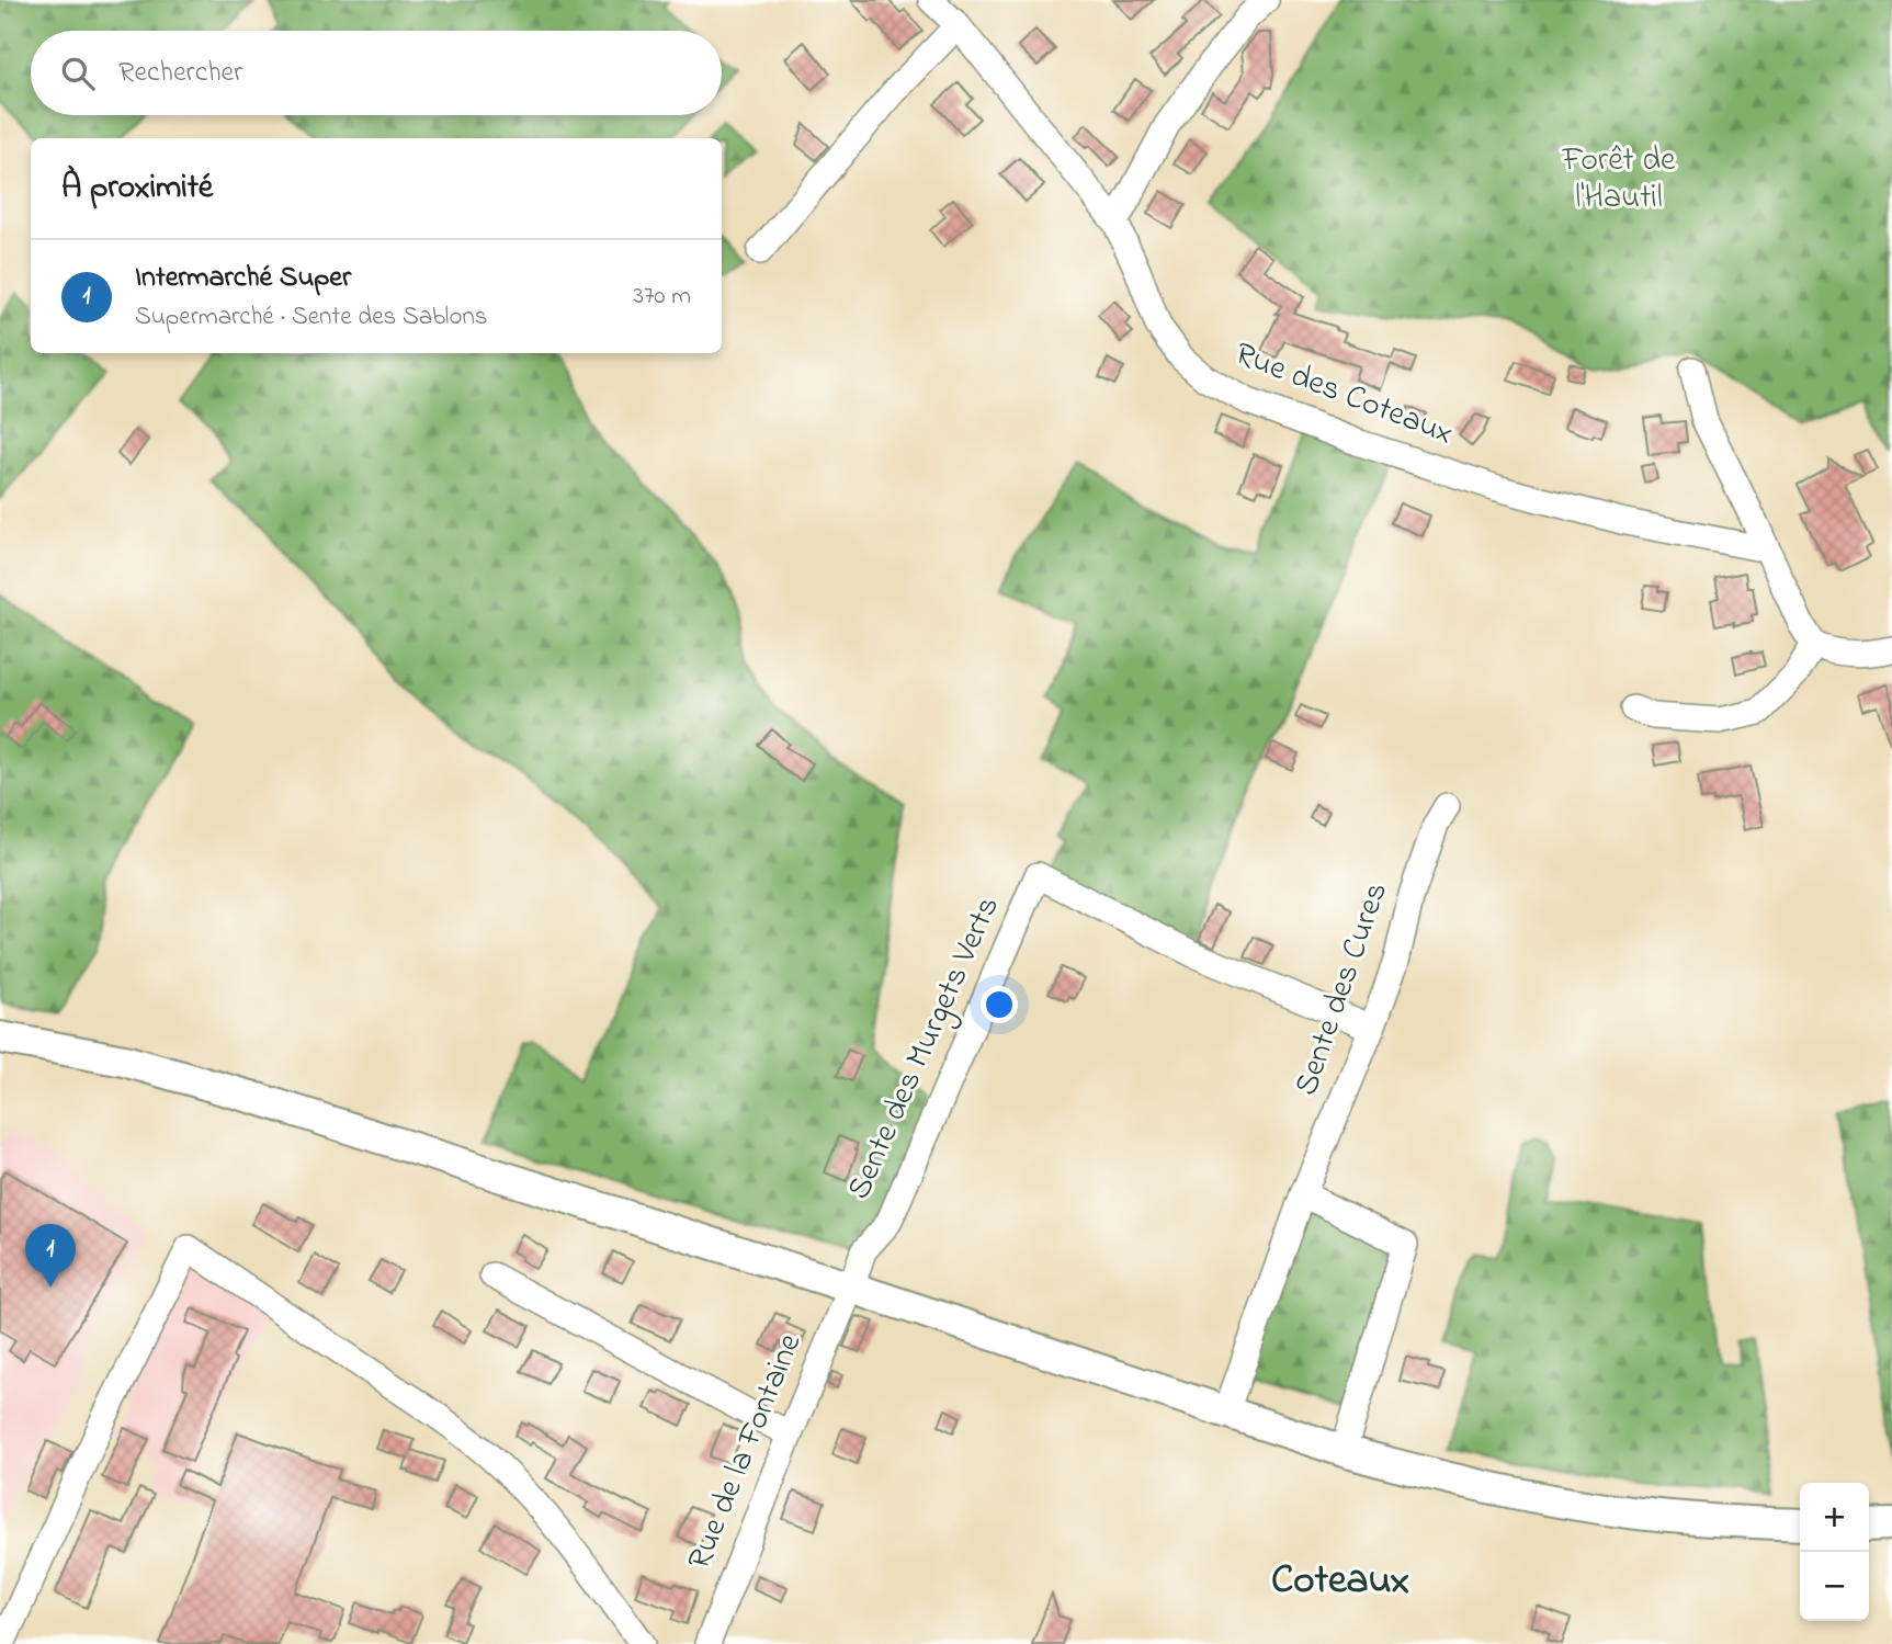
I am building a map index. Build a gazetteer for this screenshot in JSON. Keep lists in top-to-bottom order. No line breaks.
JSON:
{"streets":{"street":["Rue des Coteaux","Sente des Cures","Sente des Murgets Verts","Rue de la Fontaine"]},"crossings":[["Sente des Cures","Sente des Murgets Verts"],["Sente des Murgets Verts","Rue de la Fontaine"]],"districts":["Coteaux"],"parks":["Forêt de l'Hautil"],"page":{"search":"Rechercher","heading":"À proximité","list":[{"mark":"1","name":"Intermarché Super","note":"Supermarché · Sente des Sablons","value":"370 m"}],"pins":"1","map_buttons":["+","−"]}}
